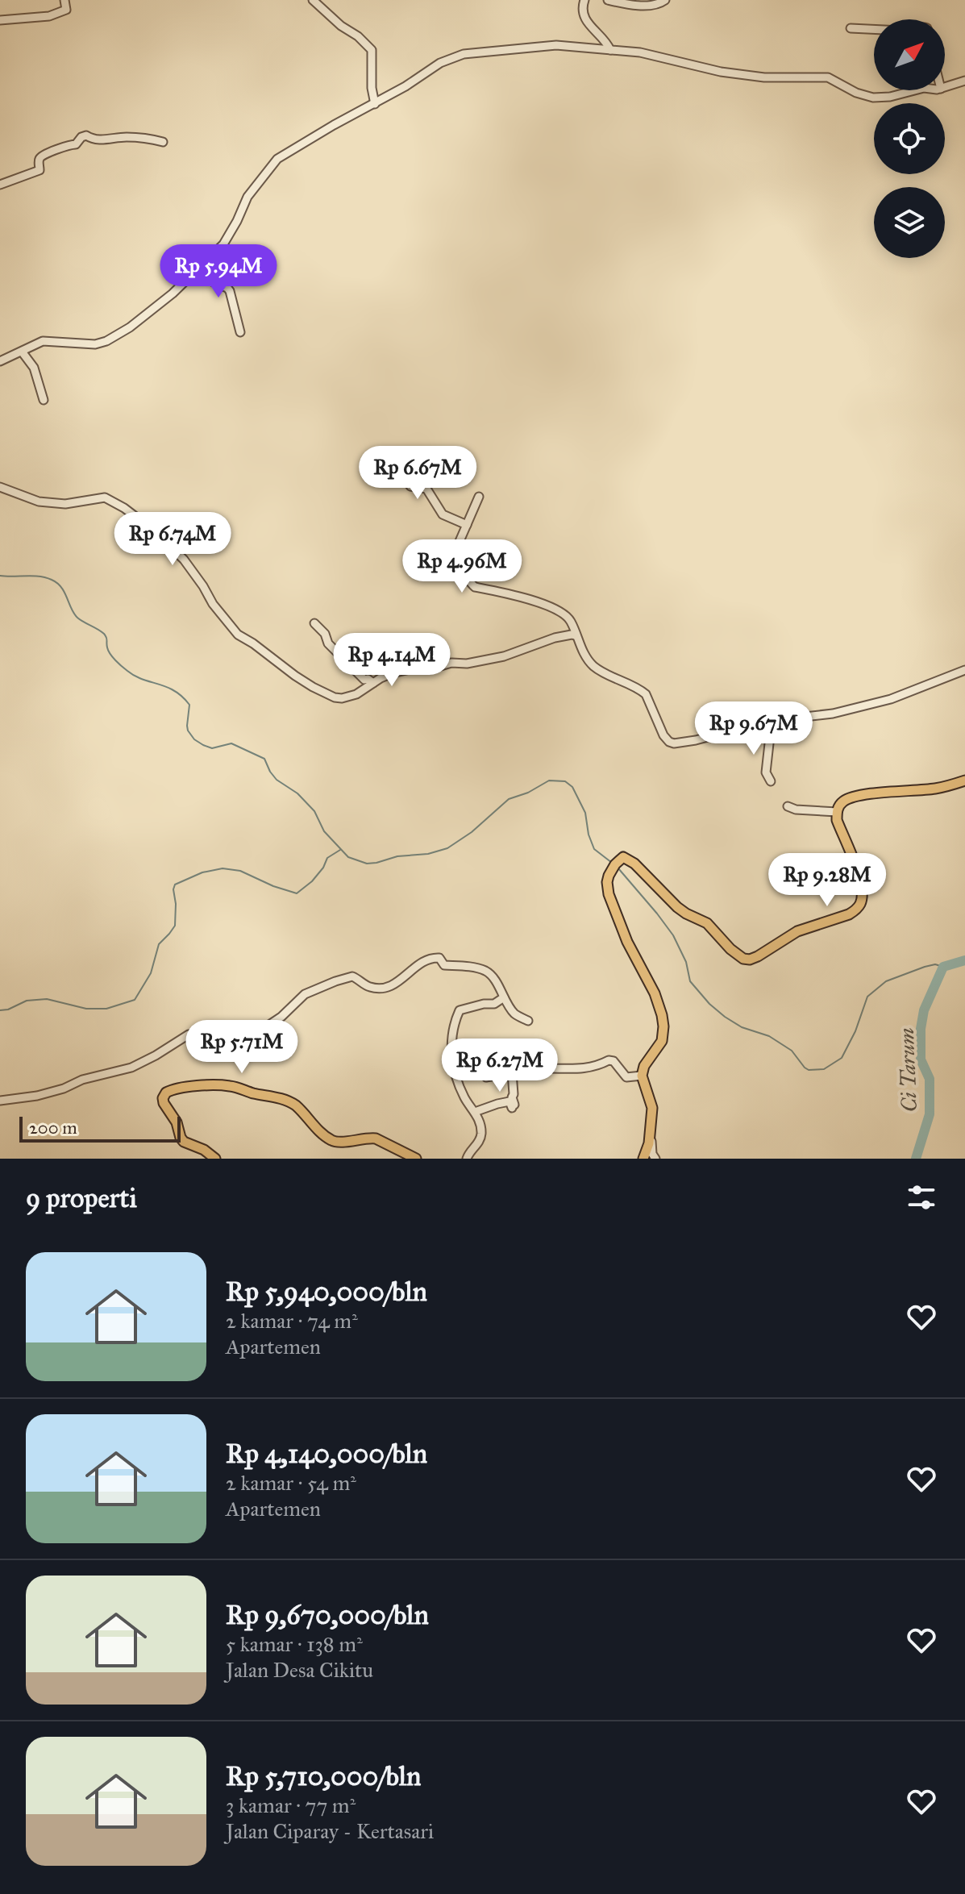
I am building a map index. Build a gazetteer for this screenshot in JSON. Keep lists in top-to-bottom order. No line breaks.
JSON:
{"water":["Ci Tarum"],"scale_bar":"200 m","north":"top right","page":{"price":["Rp 5.94M","Rp 6.67M","Rp 6.74M","Rp 4.96M","Rp 4.14M","Rp 9.67M","Rp 9.28M","Rp 5.71M","Rp 6.27M"],"scale":"200 m","heading":"9 properti","list":[{"name":"Rp 5,940,000/bln","note":"2 kamar · 74 m² · Apartemen"},{"name":"Rp 4,140,000/bln","note":"2 kamar · 54 m² · Apartemen"},{"name":"Rp 9,670,000/bln","note":"5 kamar · 138 m² · Jalan Desa Cikitu"},{"name":"Rp 5,710,000/bln","note":"3 kamar · 77 m² · Jalan Ciparay - Kertasari"}]}}
